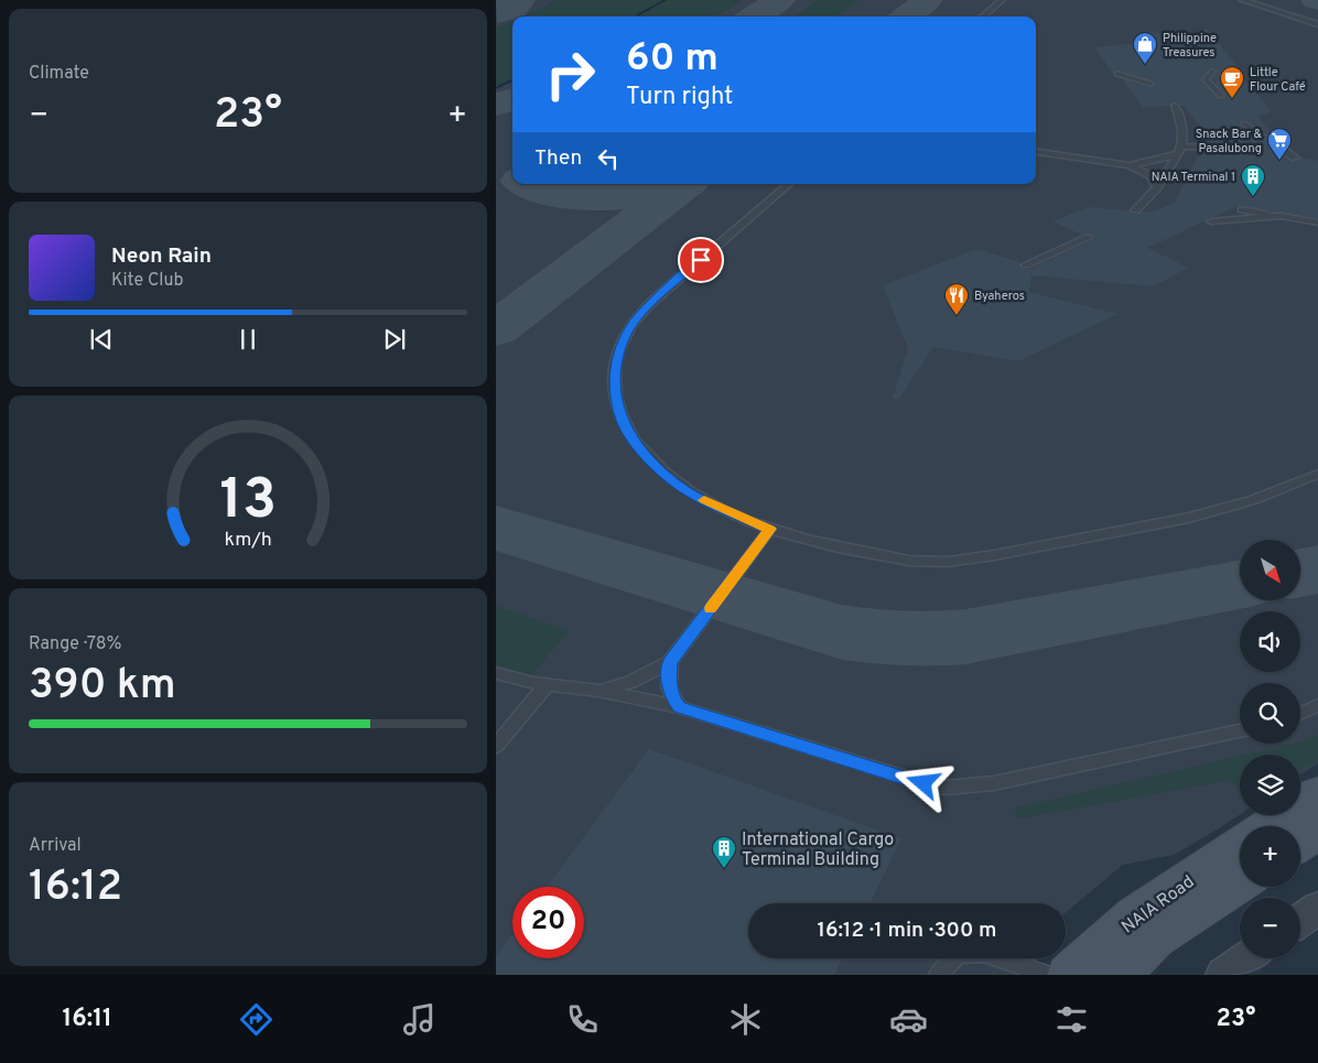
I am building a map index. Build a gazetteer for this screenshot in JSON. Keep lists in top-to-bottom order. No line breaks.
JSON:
{"streets":{"street":["NAIA Road"]},"places":{"shop":["Philippine Treasures"],"cafe":["Little Flour Café"],"supermarket":["Snack Bar & Pasalubong"],"building":["NAIA Terminal 1","International Cargo Terminal Building"],"restaurant":["Byaheros"]},"north":"bottom right","page":{"tile":["Climate",["Range · 78%","390 km"],["Arrival","16:12"]],"turn":["60 m","Turn right"],"heat":["−","23°","+"],"then":"Then","song":["Neon Rain","Kite Club"],"map_buttons":["+","−"],"limit":"20","trip":"16:12 · 1 min · 300 m","tabs":["16:11","23°"],"gauge":["13","km/h"]}}
